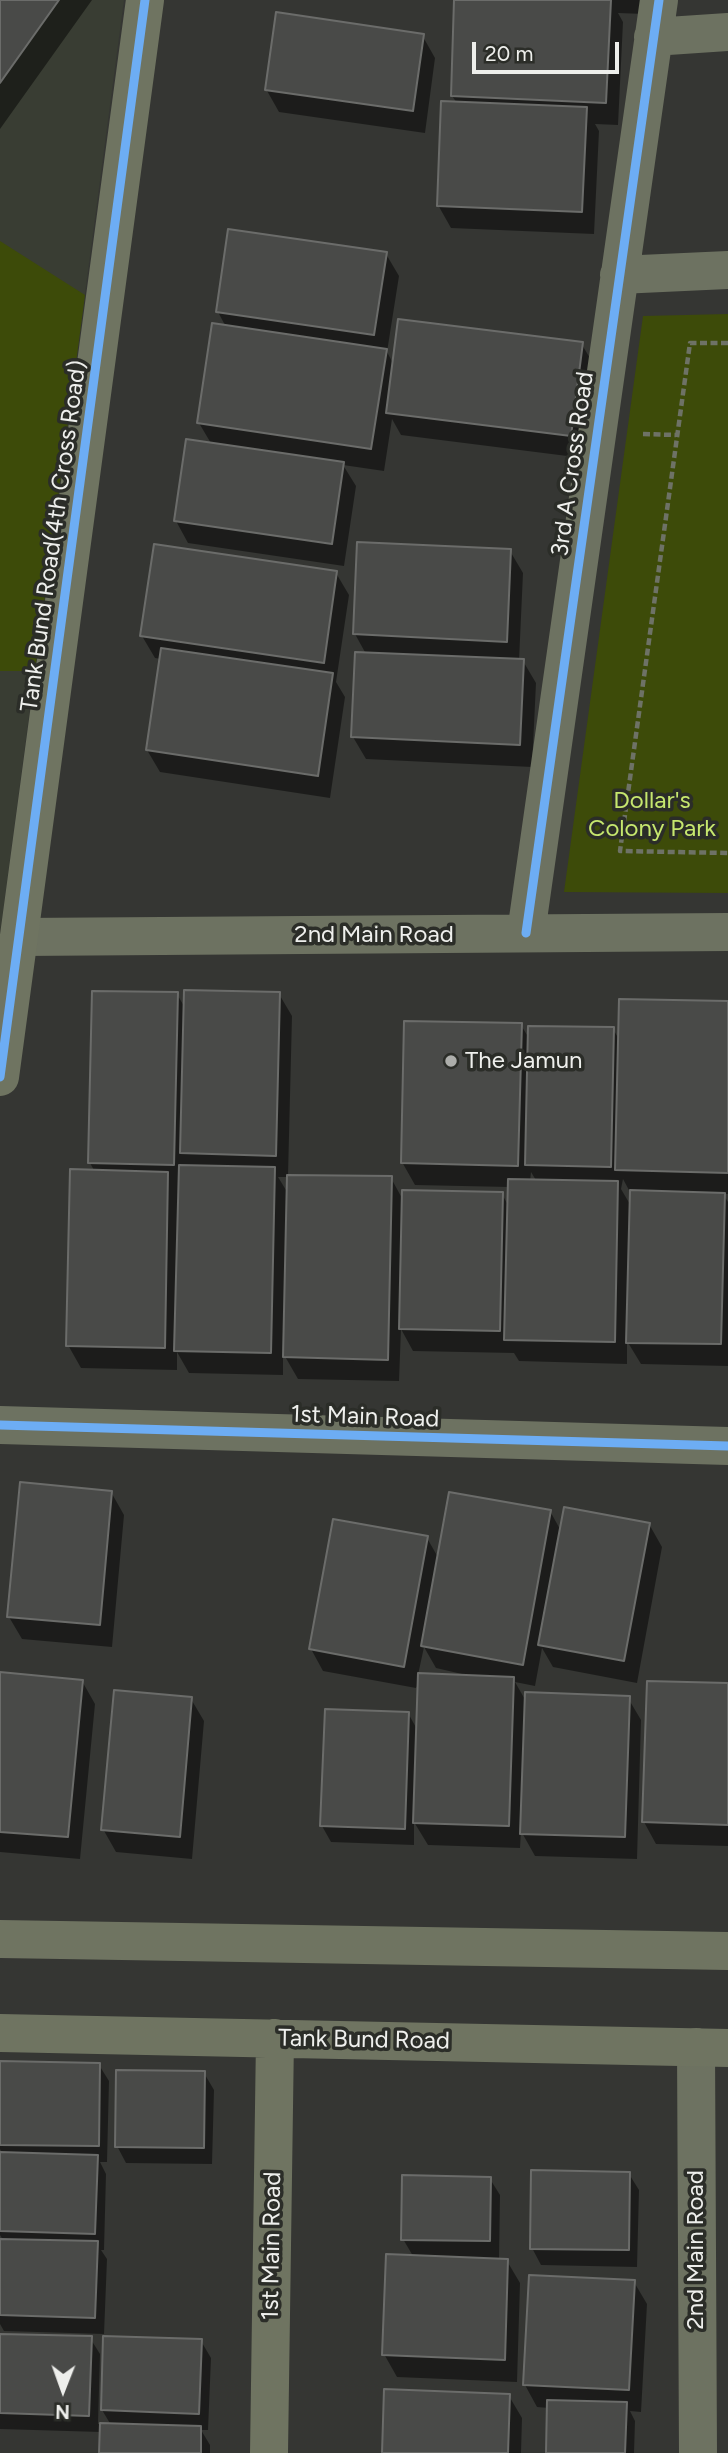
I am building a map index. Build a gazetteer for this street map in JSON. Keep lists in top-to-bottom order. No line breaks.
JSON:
{"streets":{"street":["3rd A Cross Road","Tank Bund Road(4th Cross Road)","2nd Main Road","1st Main Road","Tank Bund Road"]},"crossings":[["3rd A Cross Road","2nd Main Road"],["Tank Bund Road(4th Cross Road)","2nd Main Road"],["2nd Main Road","Tank Bund Road"],["1st Main Road","Tank Bund Road"]],"parks":["Dollar's Colony Park"],"places":["The Jamun"],"scale_bar":"20 m","north":"bottom"}
